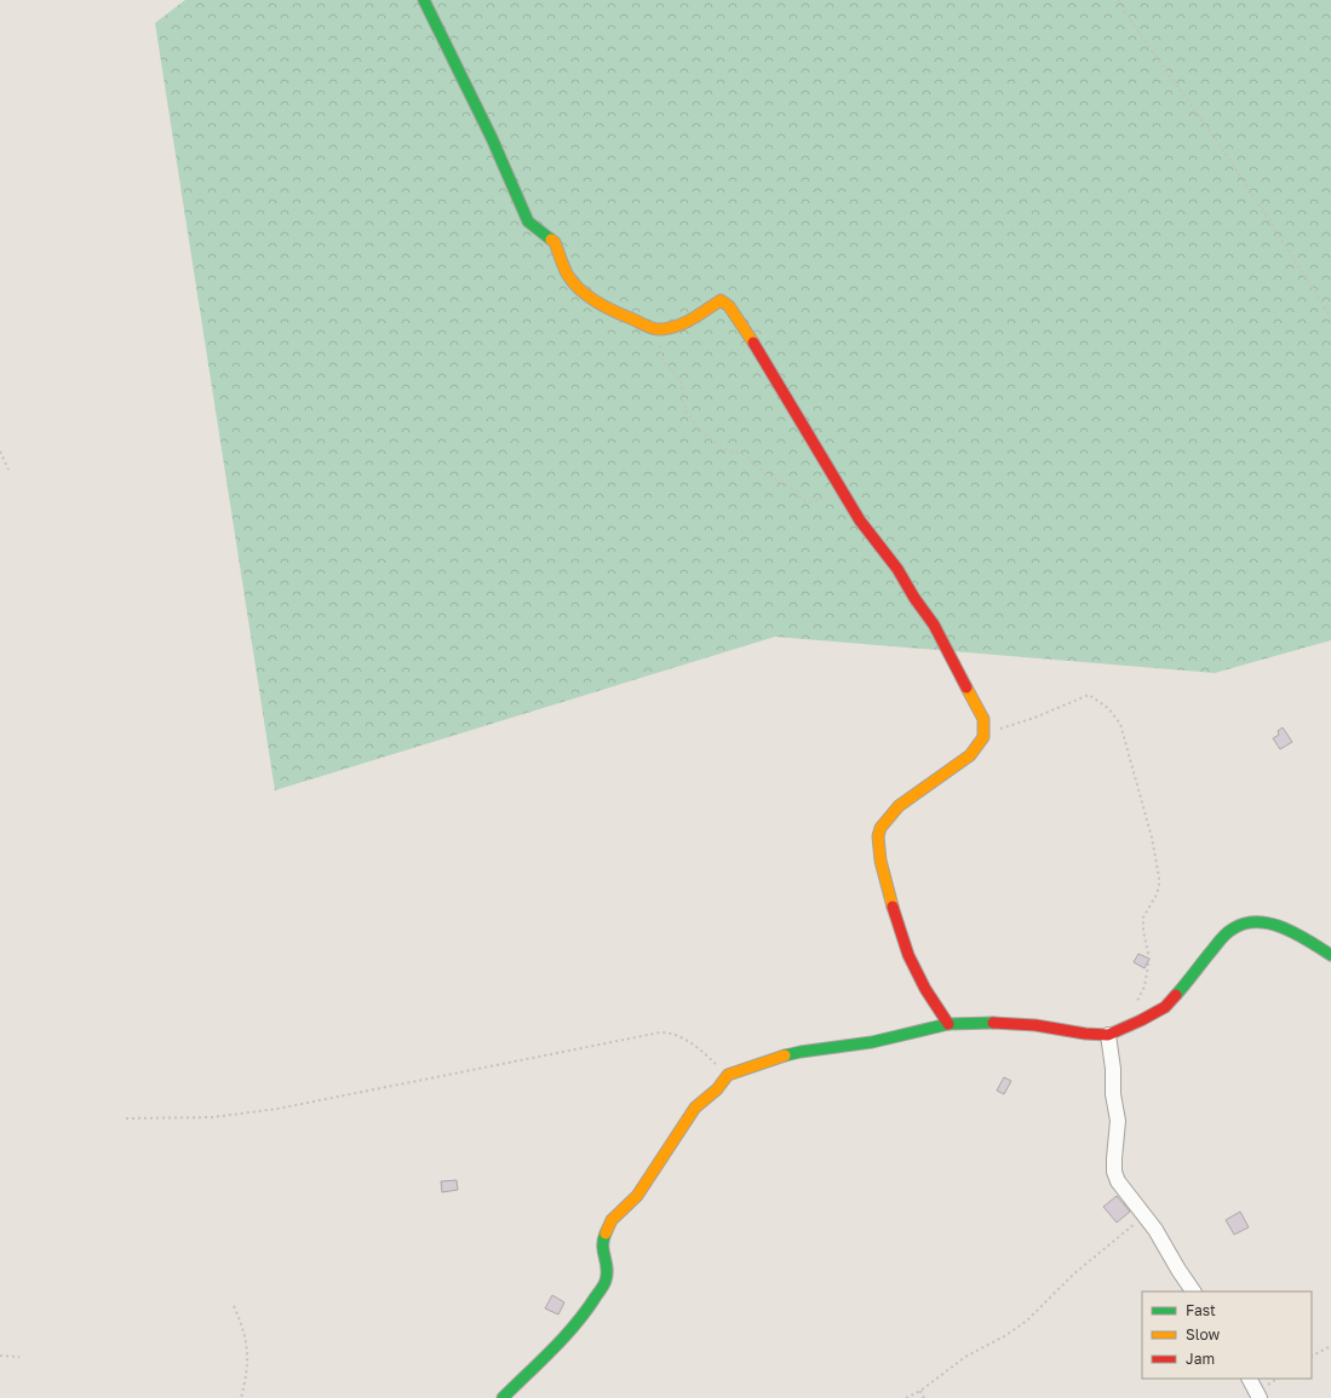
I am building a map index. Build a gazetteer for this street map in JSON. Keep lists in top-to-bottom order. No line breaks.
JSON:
{"legend":["Fast","Slow","Jam"]}
